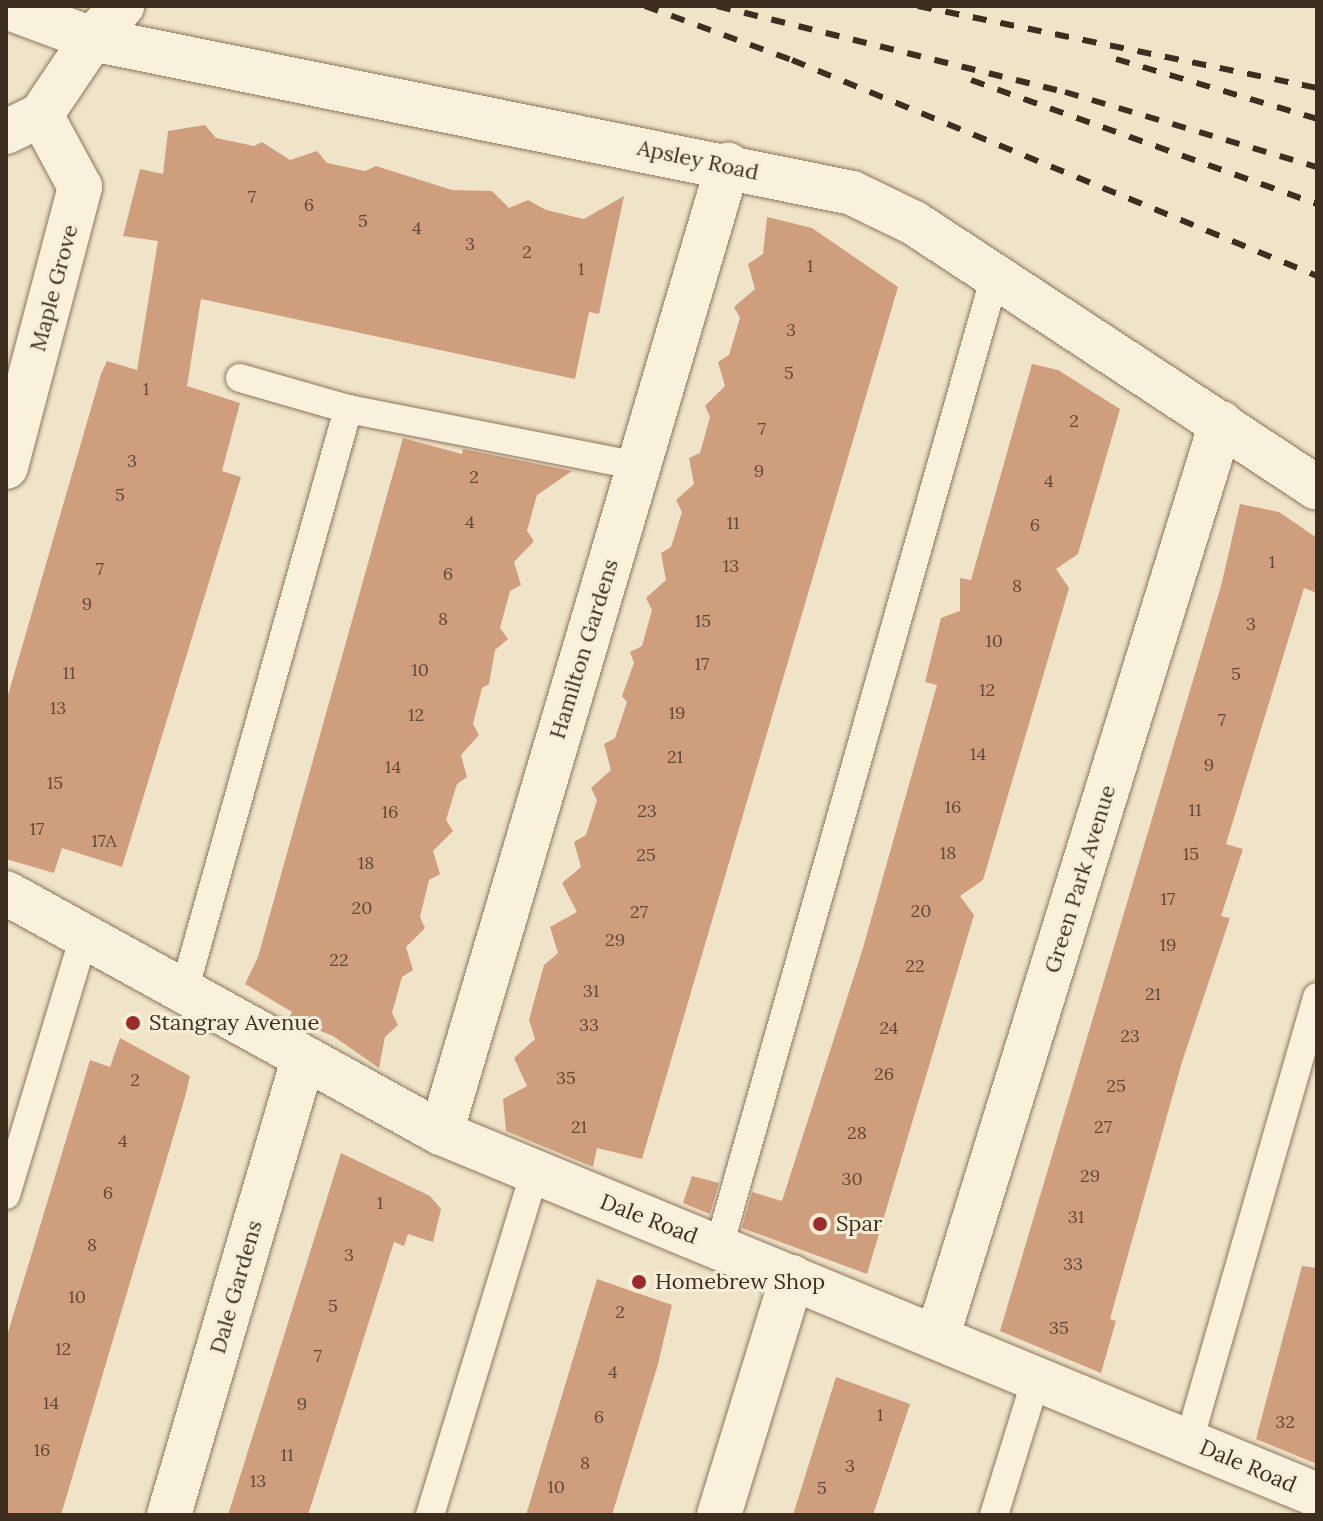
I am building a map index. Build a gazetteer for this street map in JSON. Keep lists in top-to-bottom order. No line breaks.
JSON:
{"streets":{"street":["Apsley Road","Maple Grove","Hamilton Gardens","Green Park Avenue","Dale Road","Dale Gardens"]},"crossings":[["Apsley Road","Hamilton Gardens"],["Apsley Road","Green Park Avenue"],["Hamilton Gardens","Dale Road"],["Green Park Avenue","Dale Road"],["Dale Road","Dale Gardens"]],"places":["Stangray Avenue","Spar","Homebrew Shop"],"house_numbers":["7","6","5","4","3","2","1","1","3","5","1","2","7","3","9","2","4","5","4","11","6","1","13","7","6","8","9","8","15","3","10","17","10","11","5","12","13","19","12","7","14","21","9","14","15","16","11","23","16","17","17A","18","15","25","18","17","20","20","27","29","19","22","22","31","21","33","24","23","26","35","2","25","21","27","28","4","29","30","6","1","31","8","3","33","10","5","2","35","12","7","4","14","9","1","6","32","16","11","8","3","13","10","5"]}
